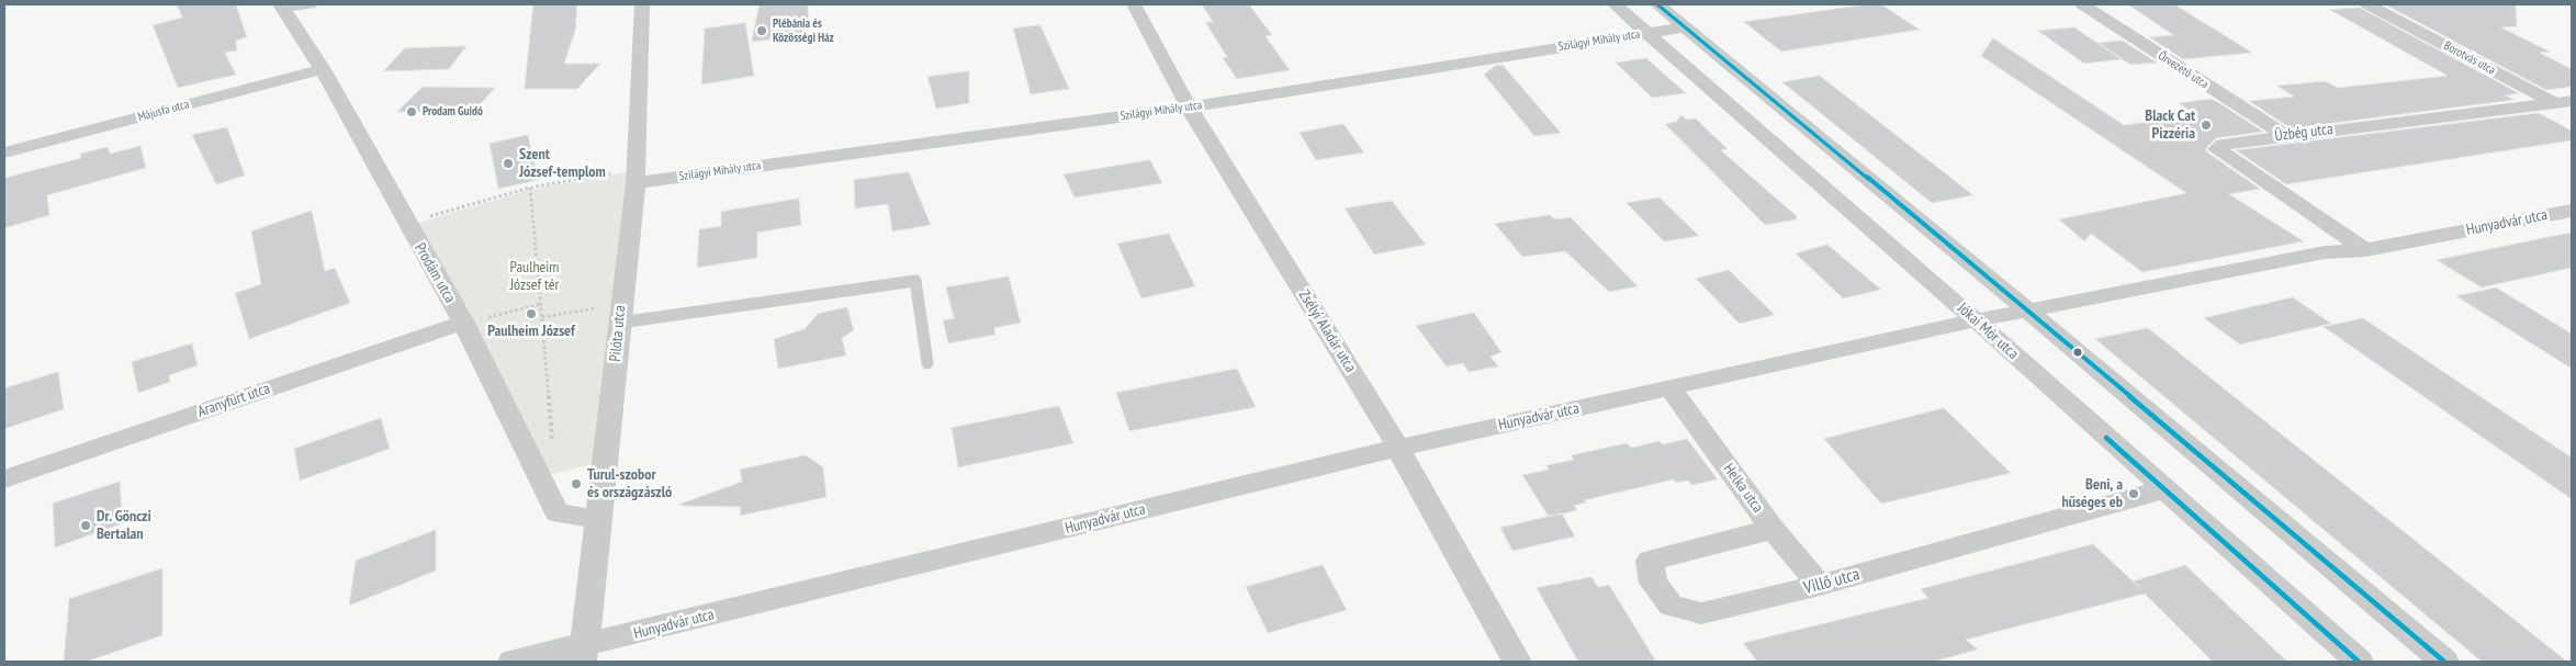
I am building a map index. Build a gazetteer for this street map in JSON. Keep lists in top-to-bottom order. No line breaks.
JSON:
{"streets":{"street":["Szilágyi Mihály utca","Borotvás utca","Őrvezető utca","Májusfa utca","Üzbég utca","Hunyadvár utca","Prodám utca","Zsélyi Aladár utca","Jókai Mór utca","Pilóta utca","Aranyfürt utca","Helka utca","Villő utca"]},"crossings":[["Szilágyi Mihály utca","Zsélyi Aladár utca"],["Szilágyi Mihály utca","Jókai Mór utca"],["Szilágyi Mihály utca","Pilóta utca"],["Borotvás utca","Üzbég utca"],["Őrvezető utca","Üzbég utca"],["Májusfa utca","Prodám utca"],["Üzbég utca","Hunyadvár utca"],["Hunyadvár utca","Zsélyi Aladár utca"],["Hunyadvár utca","Jókai Mór utca"],["Hunyadvár utca","Pilóta utca"],["Hunyadvár utca","Helka utca"],["Prodám utca","Pilóta utca"],["Prodám utca","Aranyfürt utca"],["Jókai Mór utca","Villő utca"],["Helka utca","Villő utca"]],"parks":["Paulheim József tér"],"places":["Plébánia és Közösségi Ház","Prodam Guidó","Black Cat Pizzéria","Szent József-templom","Paulheim József","Turul-szobor és országzászló","Beni, a hűséges eb","Dr. Gönczi Bertalan"]}
